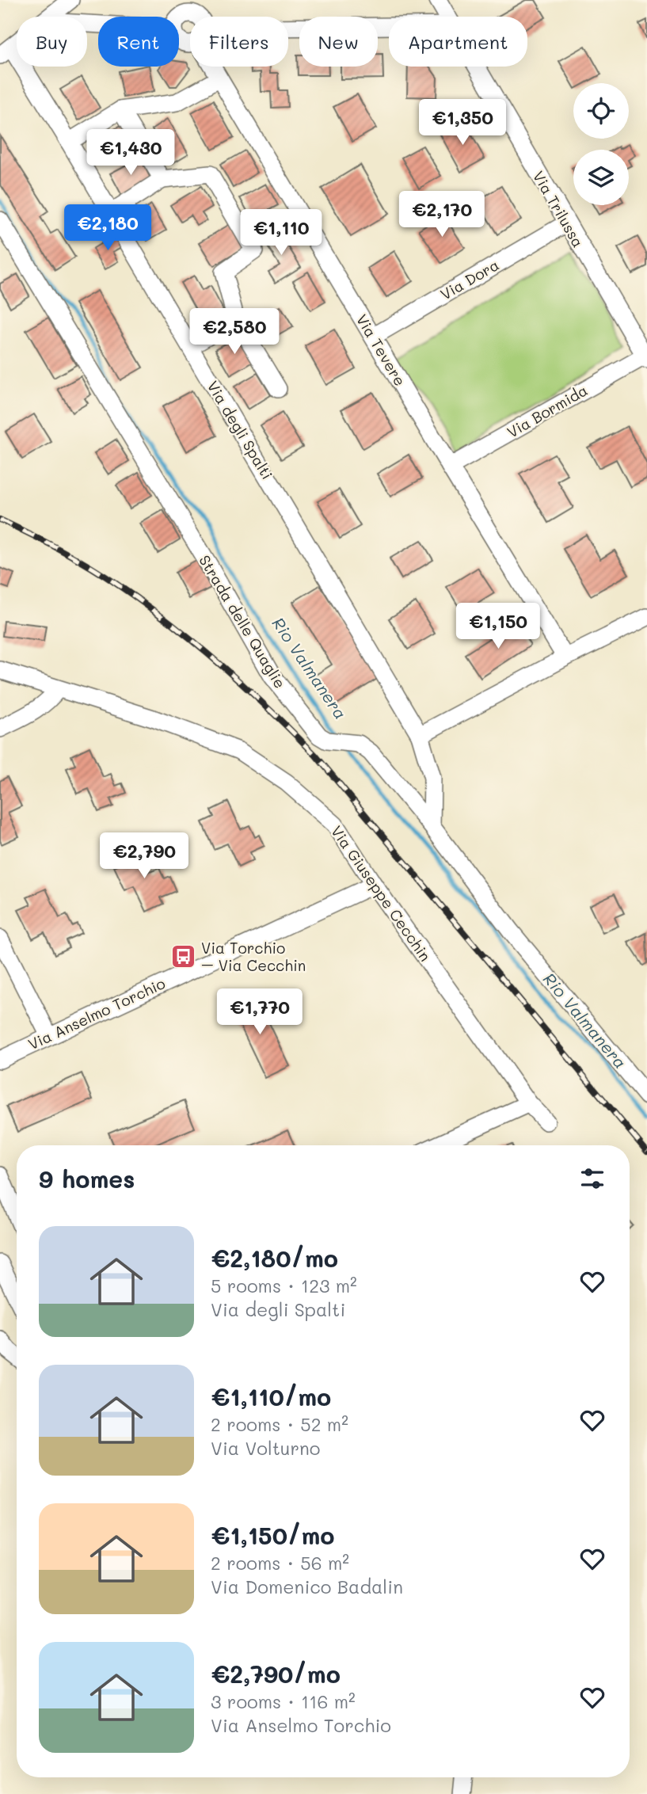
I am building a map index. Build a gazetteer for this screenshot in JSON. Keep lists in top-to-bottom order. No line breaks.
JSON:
{"streets":{"street":["Via Trilussa","Via Dora","Via Tevere","Via Bormida","Via degli Spalti","Strada delle Quaglie","Via Giuseppe Cecchin","Via Anselmo Torchio"]},"crossings":[["Via Trilussa","Via Dora"],["Via Trilussa","Via Bormida"],["Via Dora","Via Tevere"],["Via Tevere","Via Bormida"],["Via degli Spalti","Strada delle Quaglie"],["Via Giuseppe Cecchin","Via Anselmo Torchio"]],"water":["Rio Valmanera"],"places":{"bus stop":["Via Torchio – Via Cecchin"]},"page":{"chip":["Buy","Rent","Filters","New","Apartment"],"price":["€1,350","€1,430","€2,170","€2,180","€1,110","€2,580","€1,150","€2,790","€1,770"],"heading":"9 homes","list":[{"name":"€2,180/mo","note":"5 rooms · 123 m² · Via degli Spalti"},{"name":"€1,110/mo","note":"2 rooms · 52 m² · Via Volturno"},{"name":"€1,150/mo","note":"2 rooms · 56 m² · Via Domenico Badalin"},{"name":"€2,790/mo","note":"3 rooms · 116 m² · Via Anselmo Torchio"}]}}
